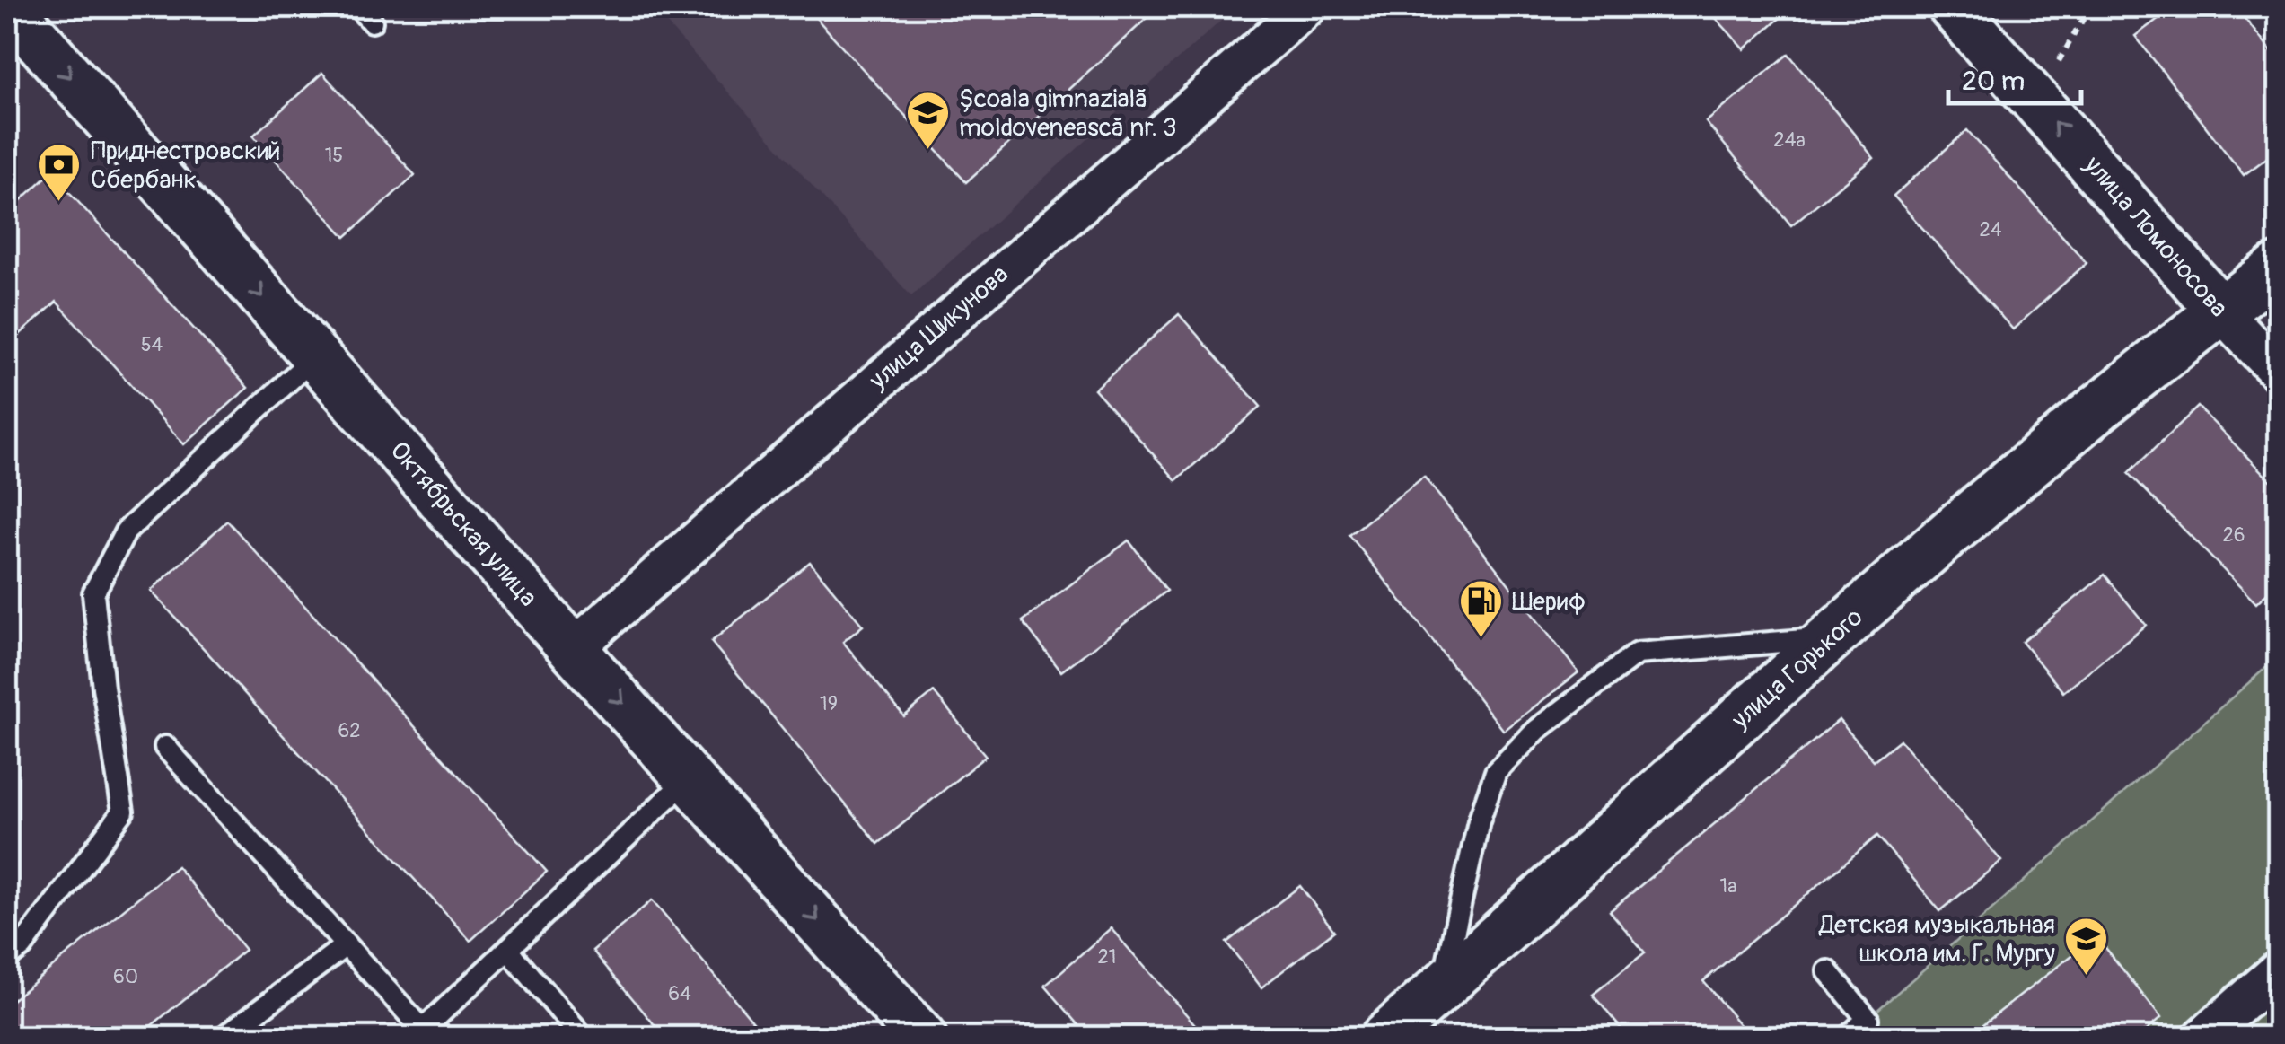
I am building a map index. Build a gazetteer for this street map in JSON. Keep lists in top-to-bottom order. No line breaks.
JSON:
{"streets":{"street":["улица Ломоносова","улица Шикунова","Октябрьская улица","улица Горького"]},"crossings":[["улица Ломоносова","улица Горького"],["улица Шикунова","Октябрьская улица"]],"one_way":["улица Ломоносова","Октябрьская улица"],"places":{"school or university":["Școala gimnazială moldovenească nr. 3","Детская музыкальная школа им. Г. Мургу"],"bank":["Приднестровский Сбербанк"],"fuel station":["Шериф"]},"house_numbers":["24а","15","24","54","26","19","62","1а","21","60","64"],"scale_bar":"20 m"}
